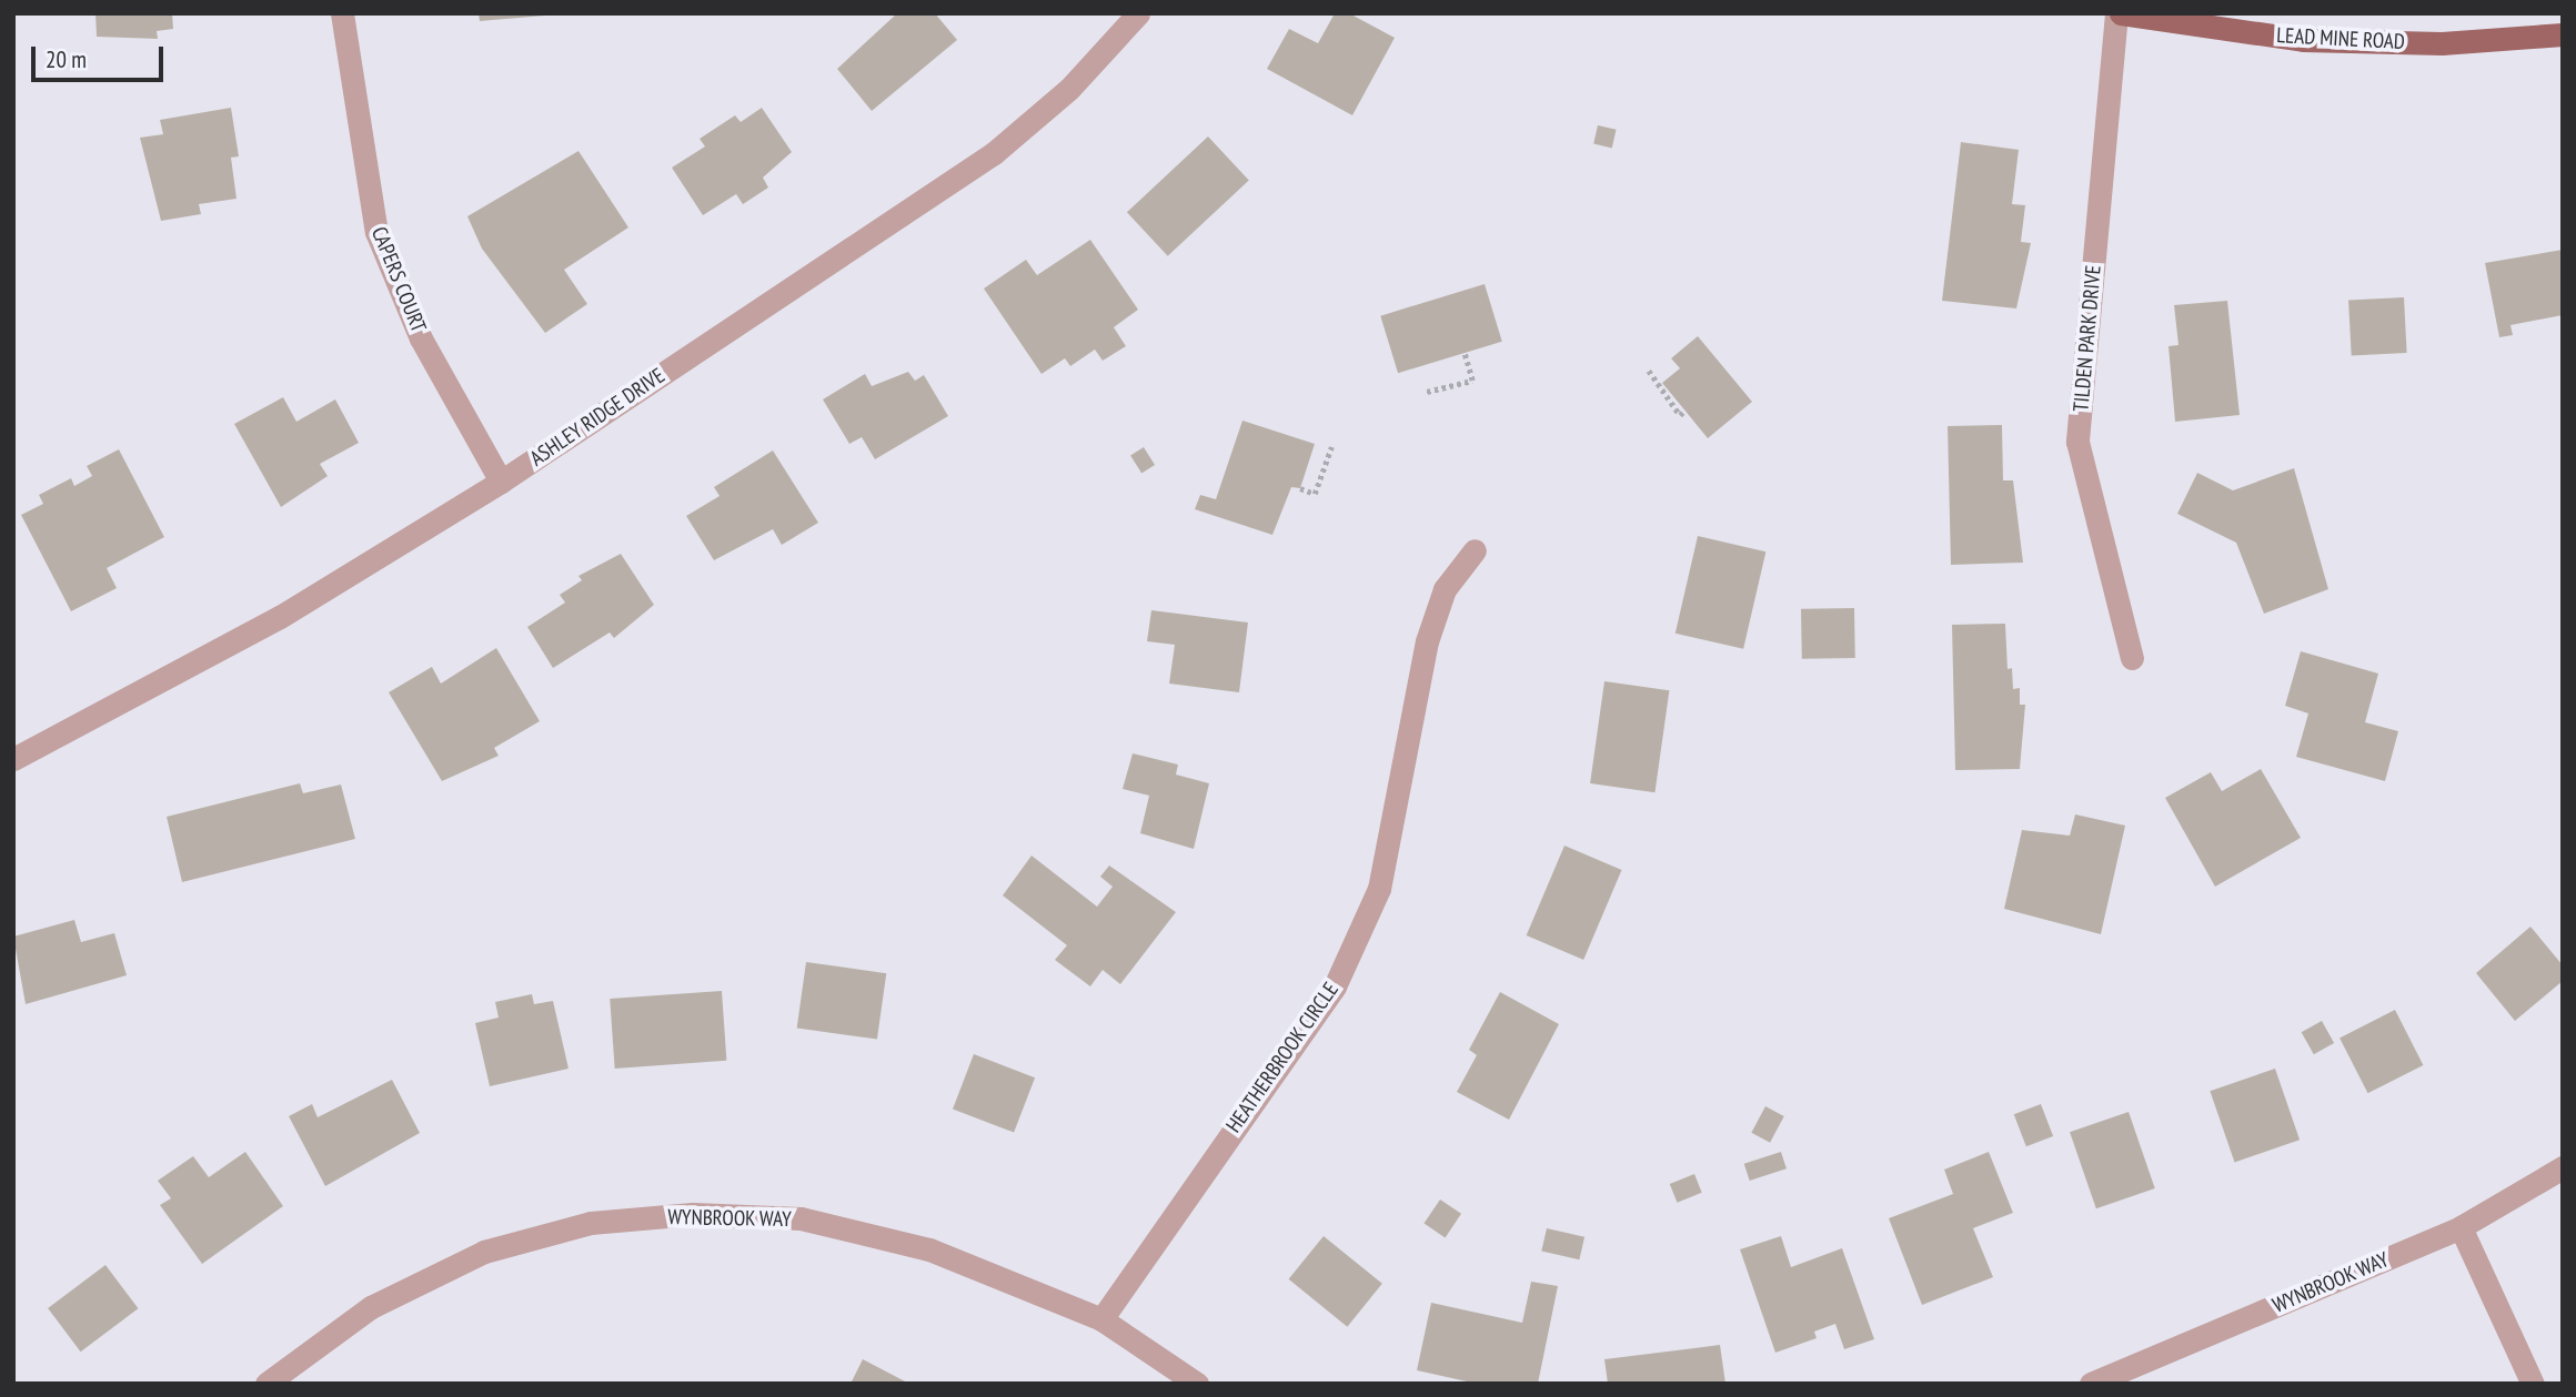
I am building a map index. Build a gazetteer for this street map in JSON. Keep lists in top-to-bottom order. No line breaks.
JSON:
{"streets":{"main road":["LEAD MINE ROAD"],"street":["CAPERS COURT","TILDEN PARK DRIVE","ASHLEY RIDGE DRIVE","HEATHERBROOK CIRCLE","WYNBROOK WAY"]},"crossings":[["LEAD MINE ROAD","TILDEN PARK DRIVE"],["CAPERS COURT","ASHLEY RIDGE DRIVE"],["HEATHERBROOK CIRCLE","WYNBROOK WAY"]],"scale_bar":"20 m"}
